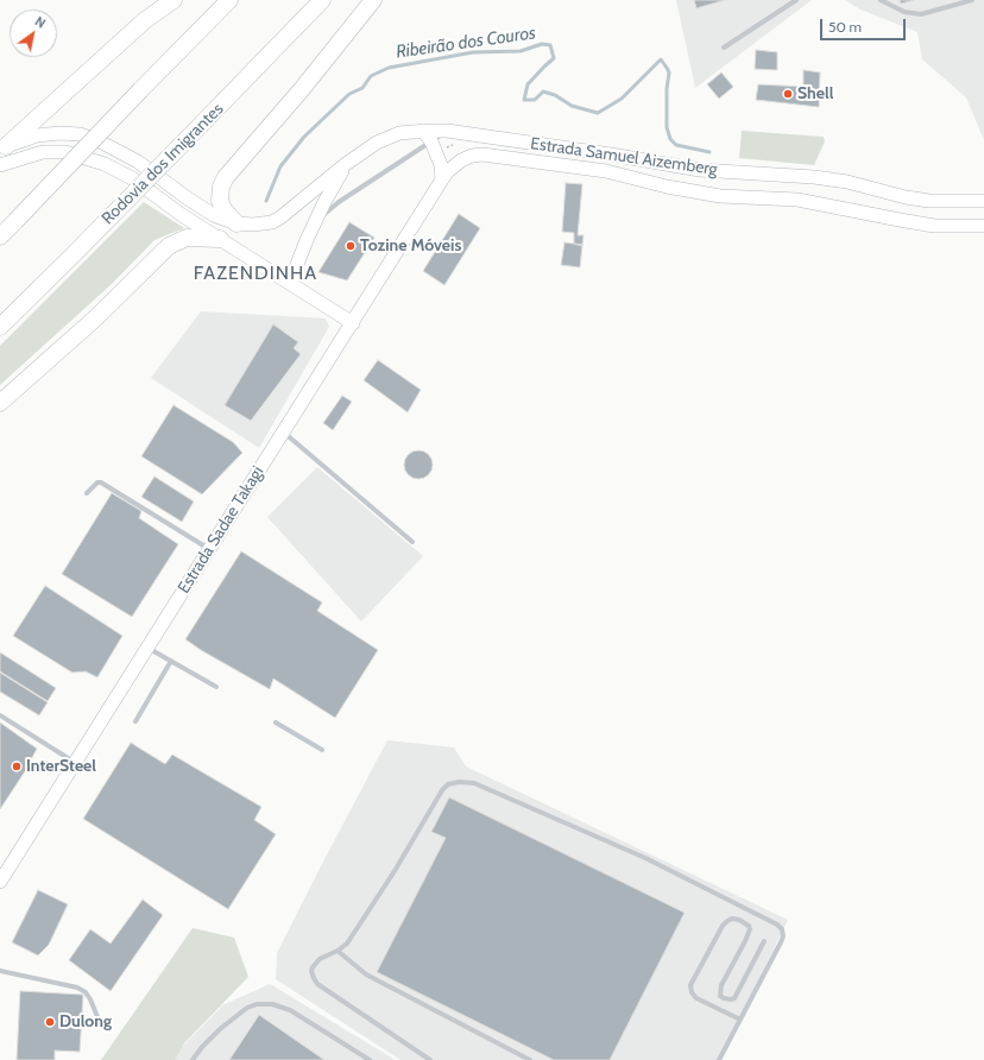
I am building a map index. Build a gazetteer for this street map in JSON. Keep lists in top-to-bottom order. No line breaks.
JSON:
{"streets":{"highway":["Rodovia dos Imigrantes"],"main road":["Estrada Samuel Aizemberg","Estrada Sadae Takagi"]},"crossings":[["Estrada Samuel Aizemberg","Estrada Sadae Takagi"]],"districts":["FAZENDINHA"],"water":["Ribeirão dos Couros"],"places":["Shell","Tozine Móveis","InterSteel","Dulong"],"scale_bar":"50 m","north":"top right"}
